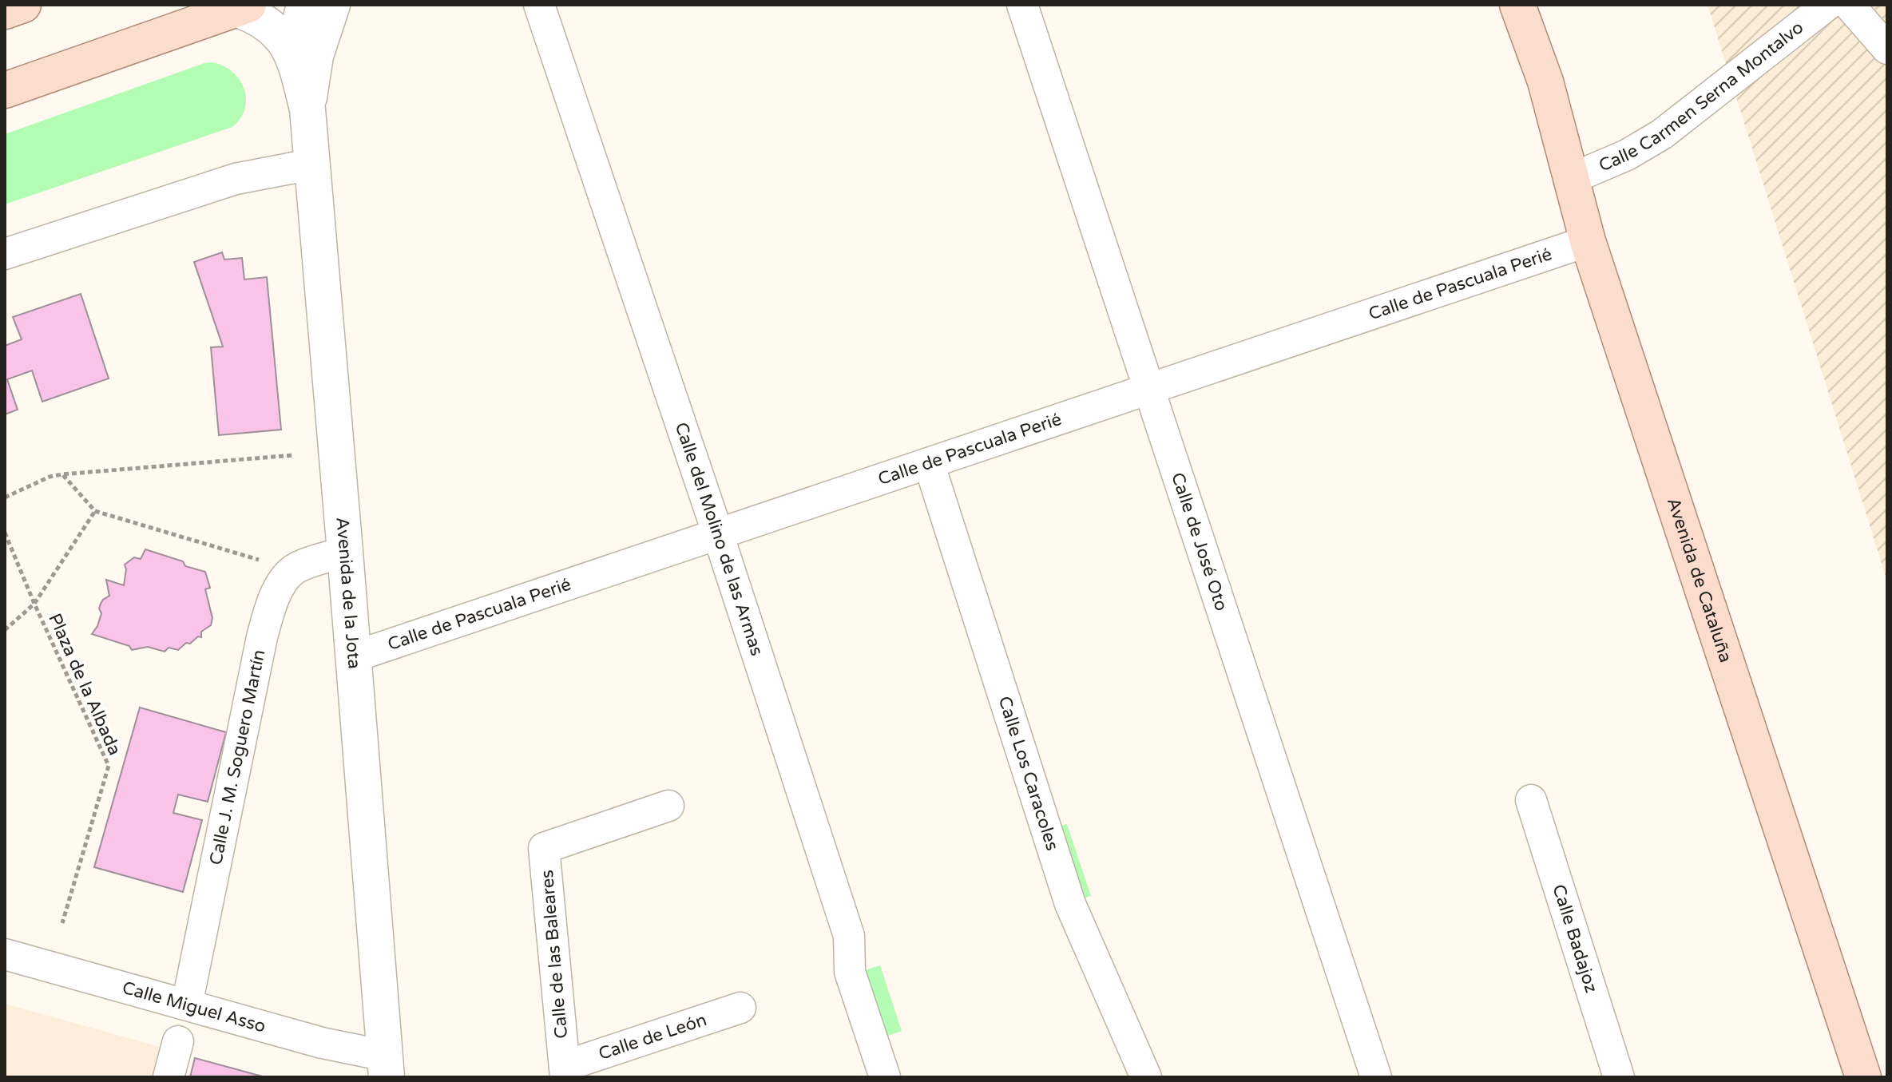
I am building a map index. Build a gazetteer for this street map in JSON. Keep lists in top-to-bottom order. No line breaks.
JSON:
{"streets":{"main road":["Avenida de Cataluña"],"street":["Calle Carmen Serna Montalvo","Calle de Pascuala Perié","Calle del Molino de las Armas","Calle de José Oto","Avenida de la Jota","Calle J. M. Soguero Martín","Calle Los Caracoles","Calle Badajoz","Calle de las Baleares","Calle Miguel Asso","Calle de León"],"path":["Plaza de la Albada"]},"crossings":[["Calle Carmen Serna Montalvo","Avenida de Cataluña"],["Calle de Pascuala Perié","Calle del Molino de las Armas"],["Calle de Pascuala Perié","Calle de José Oto"],["Calle de Pascuala Perié","Avenida de Cataluña"],["Calle de Pascuala Perié","Avenida de la Jota"],["Calle de Pascuala Perié","Calle Los Caracoles"],["Avenida de la Jota","Calle J. M. Soguero Martín"],["Avenida de la Jota","Calle Miguel Asso"],["Calle J. M. Soguero Martín","Calle Miguel Asso"],["Calle de las Baleares","Calle de León"]]}
